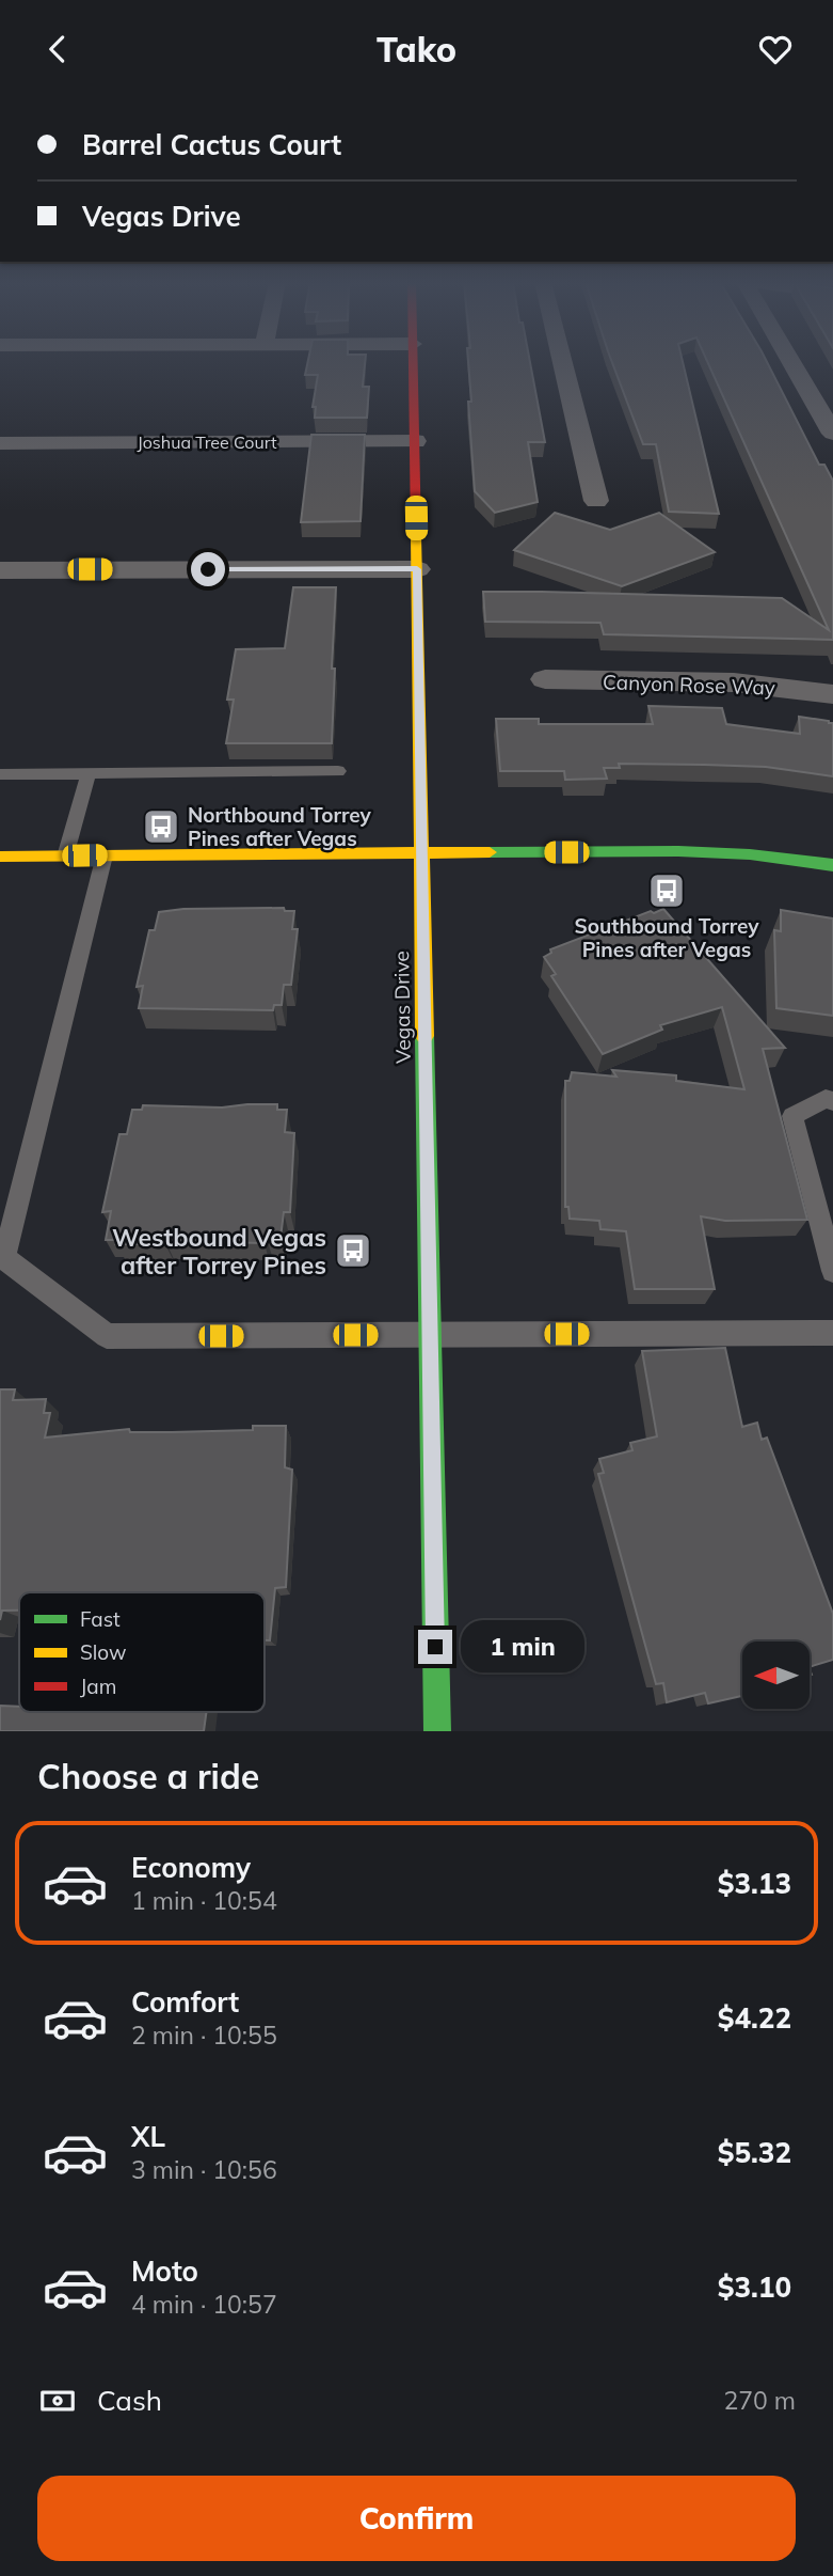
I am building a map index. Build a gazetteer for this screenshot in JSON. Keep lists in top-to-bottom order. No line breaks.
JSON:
{"streets":{"main road":["Vegas Drive"],"street":["Joshua Tree Court","Canyon Rose Way"]},"crossings":[["Joshua Tree Court","Vegas Drive"]],"places":{"bus stop":["Northbound Torrey Pines after Vegas","Southbound Torrey Pines after Vegas","Westbound Vegas after Torrey Pines"]},"legend":["Fast","Slow","Jam"],"north":"left","page":{"header":"Tako","banner":["Barrel Cactus Court","Vegas Drive"],"bubble":"1 min","heading":"Choose a ride","list":[{"name":"Economy","note":"1 min · 10:54","value":"$3.13"},{"name":"Comfort","note":"2 min · 10:55","value":"$4.22"},{"name":"XL","note":"3 min · 10:56","value":"$5.32"},{"name":"Moto","note":"4 min · 10:57","value":"$3.10"}],"pay":["Cash","270 m"],"buttons":"Confirm"}}
